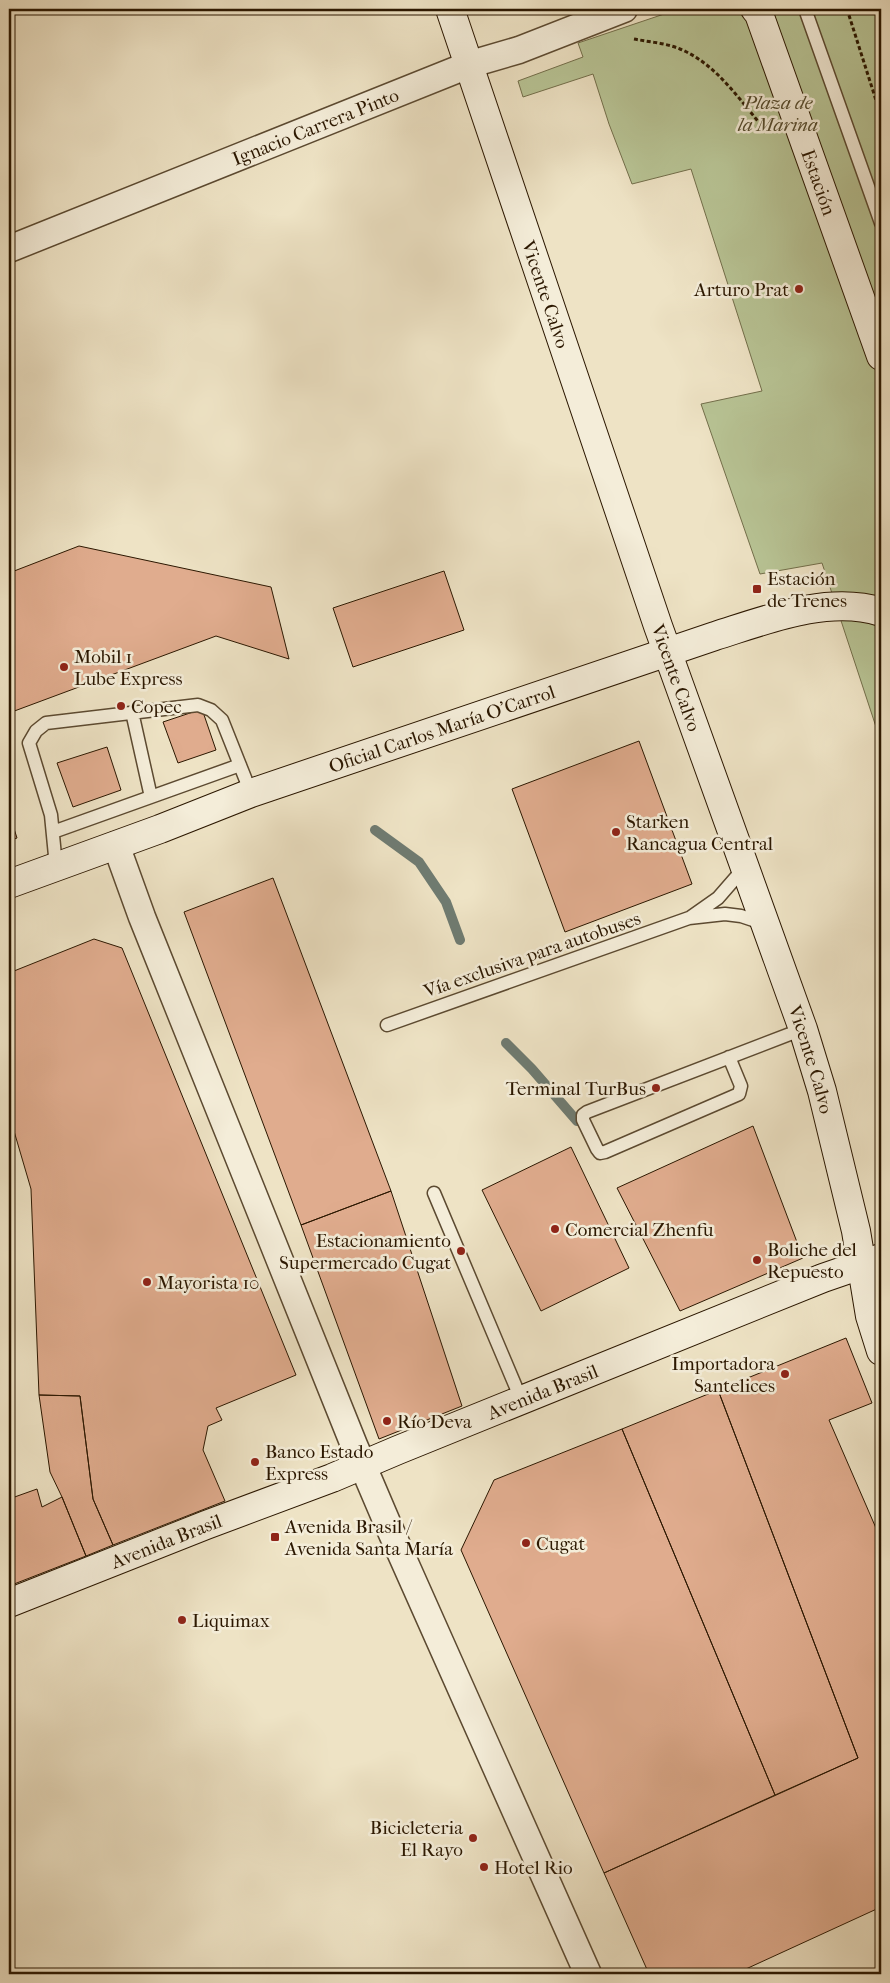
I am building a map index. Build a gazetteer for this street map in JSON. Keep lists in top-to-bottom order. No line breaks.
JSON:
{"streets":{"main road":["Estación","Vicente Calvo","Oficial Carlos María O'Carrol","Avenida Brasil"],"street":["Ignacio Carrera Pinto"],"lane":["Vía exclusiva para autobuses"]},"crossings":[["Ignacio Carrera Pinto","Vicente Calvo"],["Vicente Calvo","Oficial Carlos María O'Carrol"],["Vicente Calvo","Vía exclusiva para autobuses"],["Vicente Calvo","Avenida Brasil"]],"parks":["Plaza de la Marina"],"places":{"other":["Arturo Prat","Mobil 1 Lube Express","Copec","Starken Rancagua Central","Terminal TurBus","Comercial Zhenfu","Estacionamiento Supermercado Cugat","Boliche del Repuesto","Mayorista 10","Importadora Santelices","Río Deva","Banco Estado Express","Cugat","Liquimax","Bicicleteria El Rayo","Hotel Rio"],"transit":["Estación de Trenes","Avenida Brasil / Avenida Santa María"]}}
